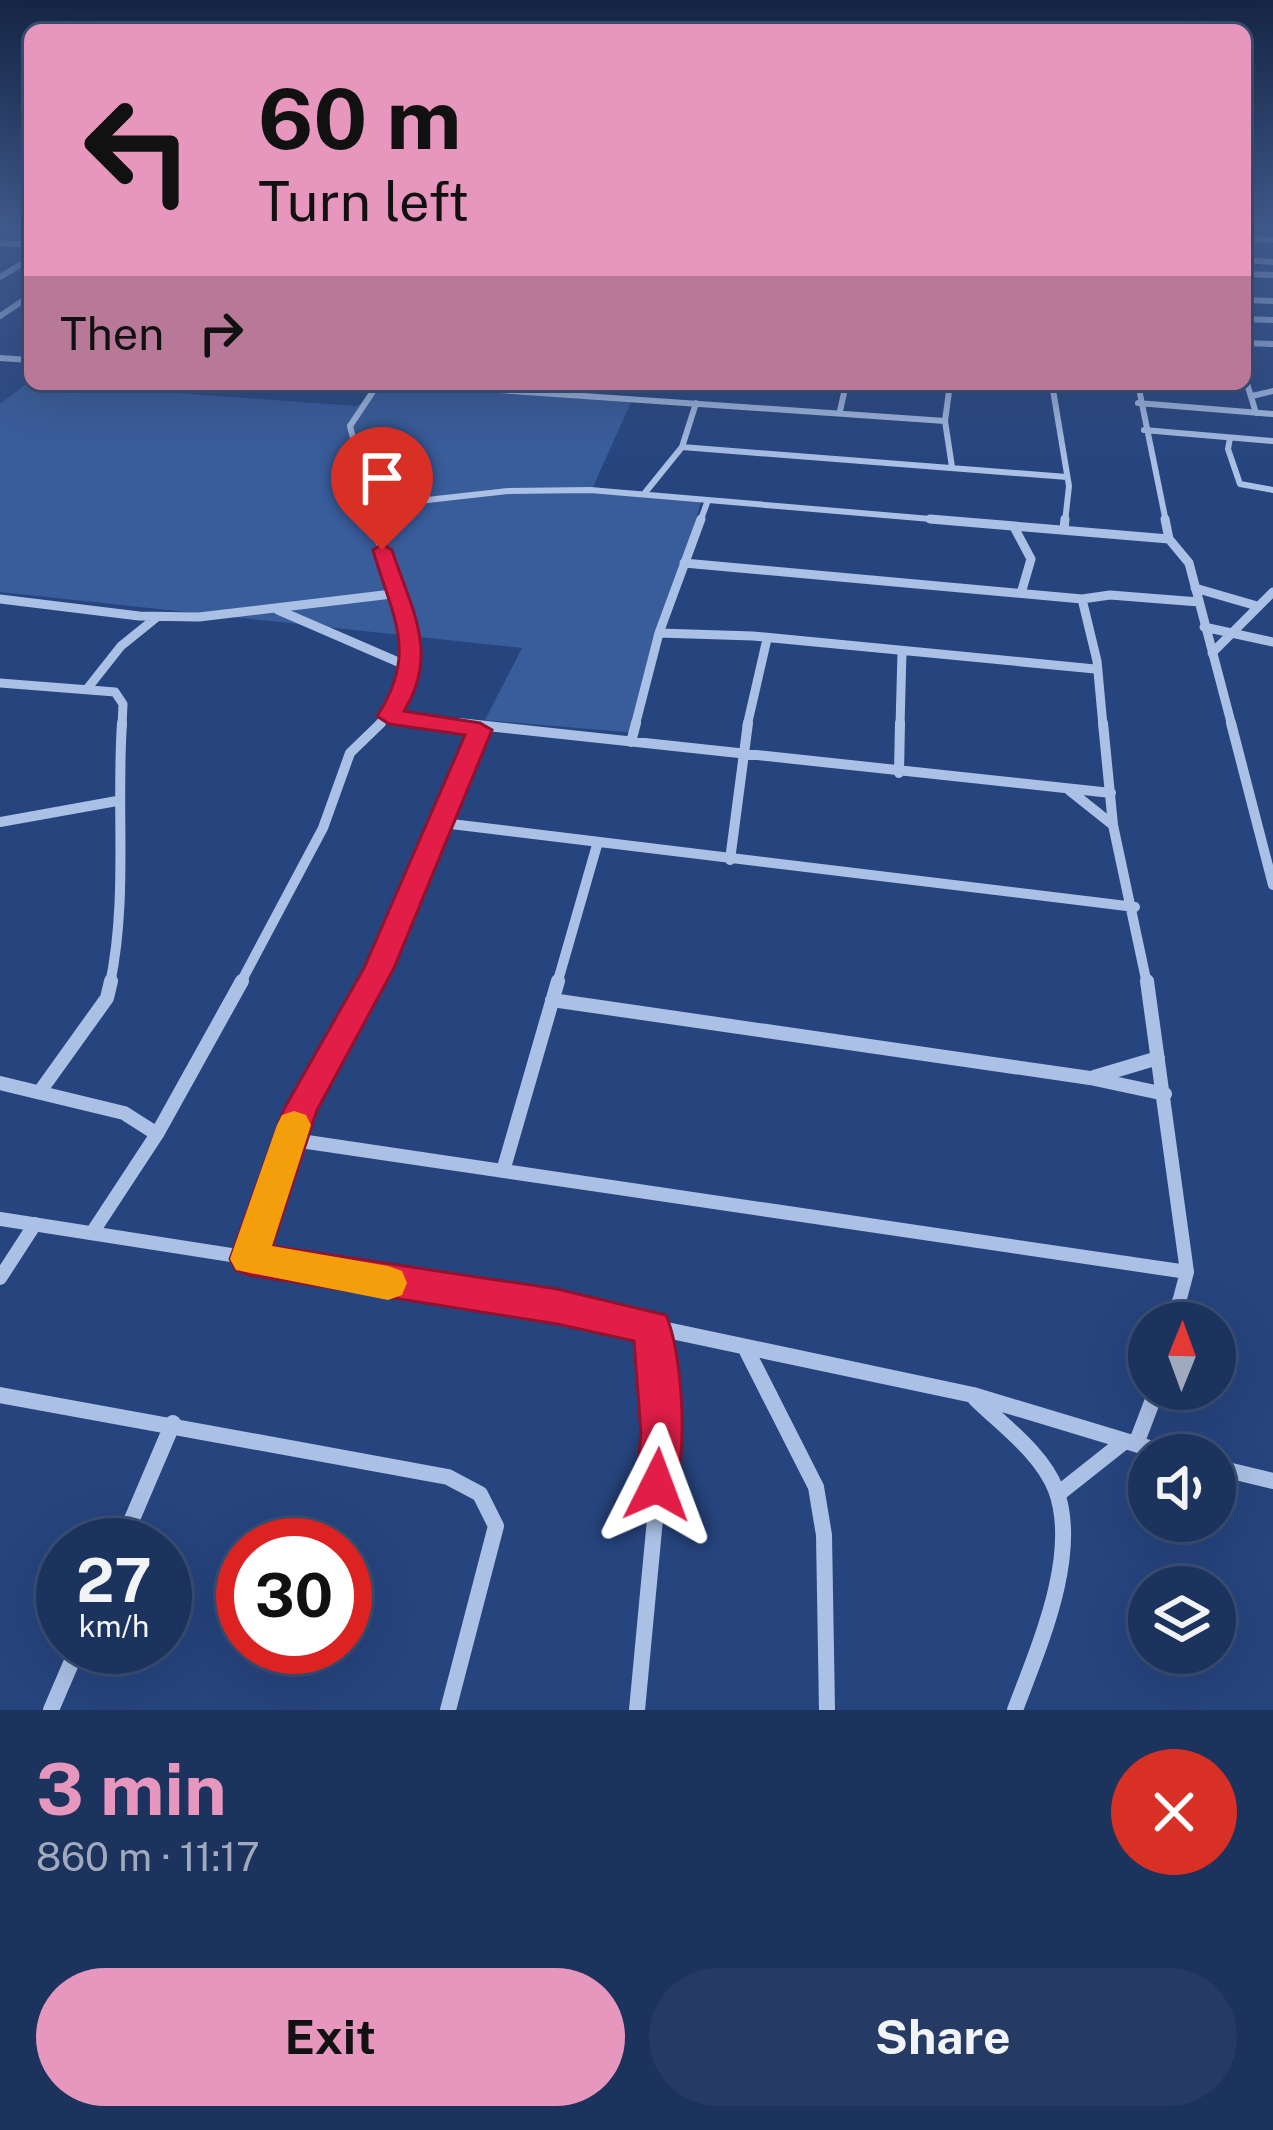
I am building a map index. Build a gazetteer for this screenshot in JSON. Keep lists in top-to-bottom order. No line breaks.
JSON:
{"north":"top","page":{"turn":["60 m","Turn left"],"then":"Then","speed":"27 km/h","limit":"30","heading":["3 min","860 m · 11:17"],"buttons":["Exit","Share"]}}
